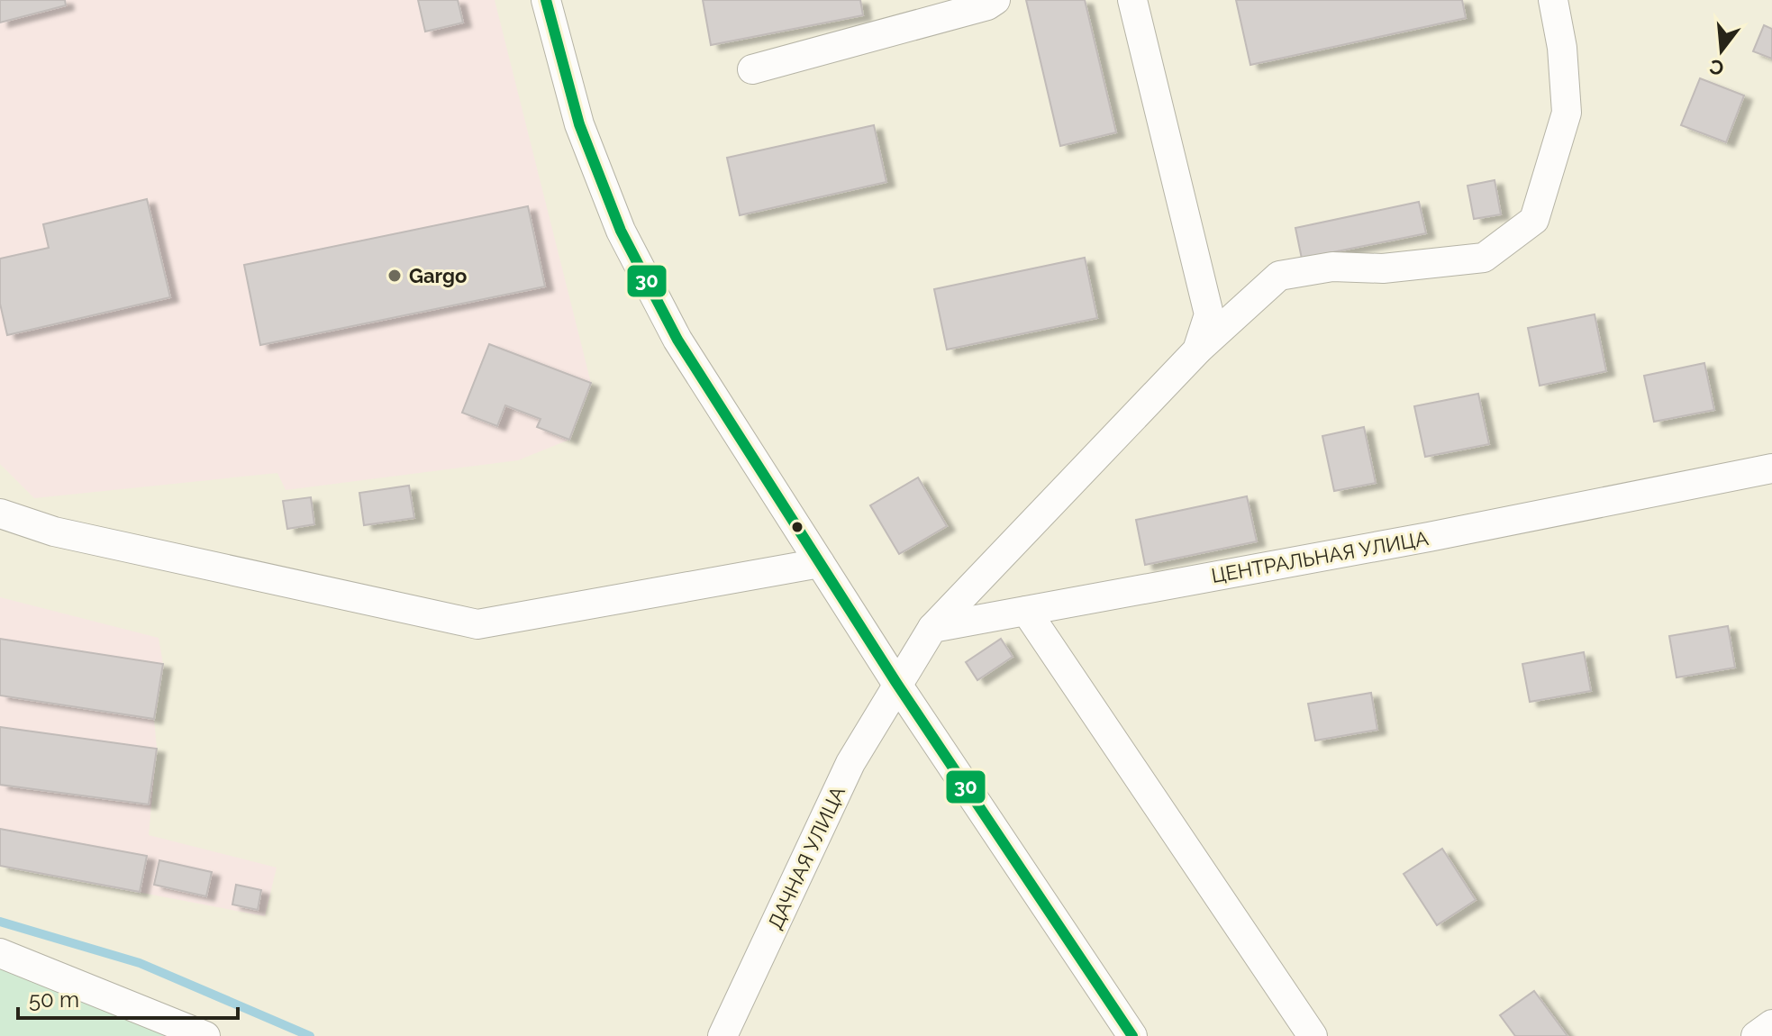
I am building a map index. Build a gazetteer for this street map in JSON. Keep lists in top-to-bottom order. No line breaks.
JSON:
{"streets":{"street":["ЦЕНТРАЛЬНАЯ УЛИЦА","ДАЧНАЯ УЛИЦА"]},"places":["Gargo"],"lines":["transit line 30"],"scale_bar":"50 m","north":"bottom"}
